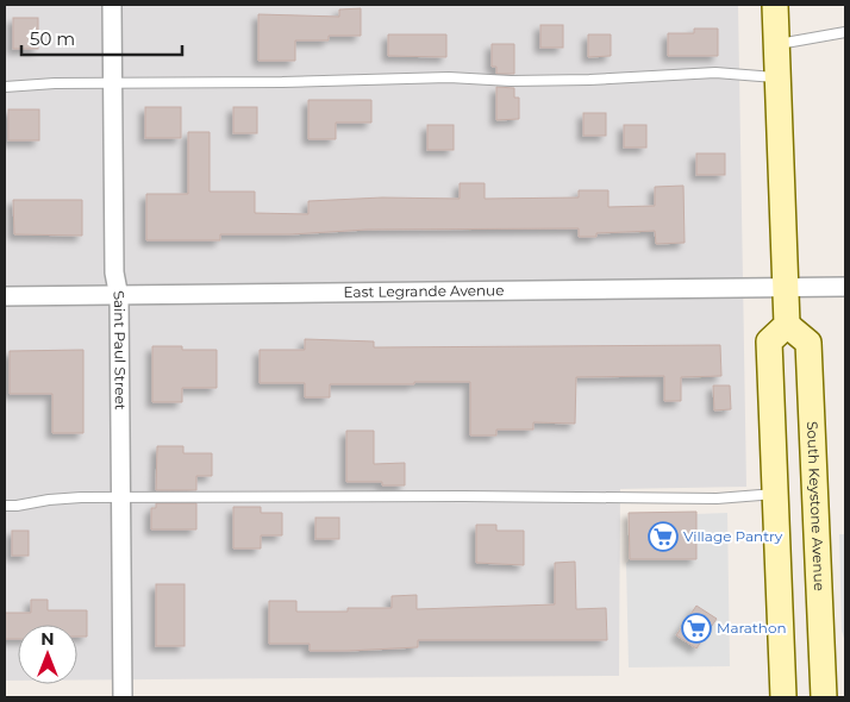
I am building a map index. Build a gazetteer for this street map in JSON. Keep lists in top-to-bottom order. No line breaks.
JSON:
{"streets":{"main road":["South Keystone Avenue"],"street":["East Legrande Avenue","Saint Paul Street"]},"crossings":[["East Legrande Avenue","Saint Paul Street"]],"places":{"supermarket":["Village Pantry","Marathon"]},"scale_bar":"50 m","north":"top"}
